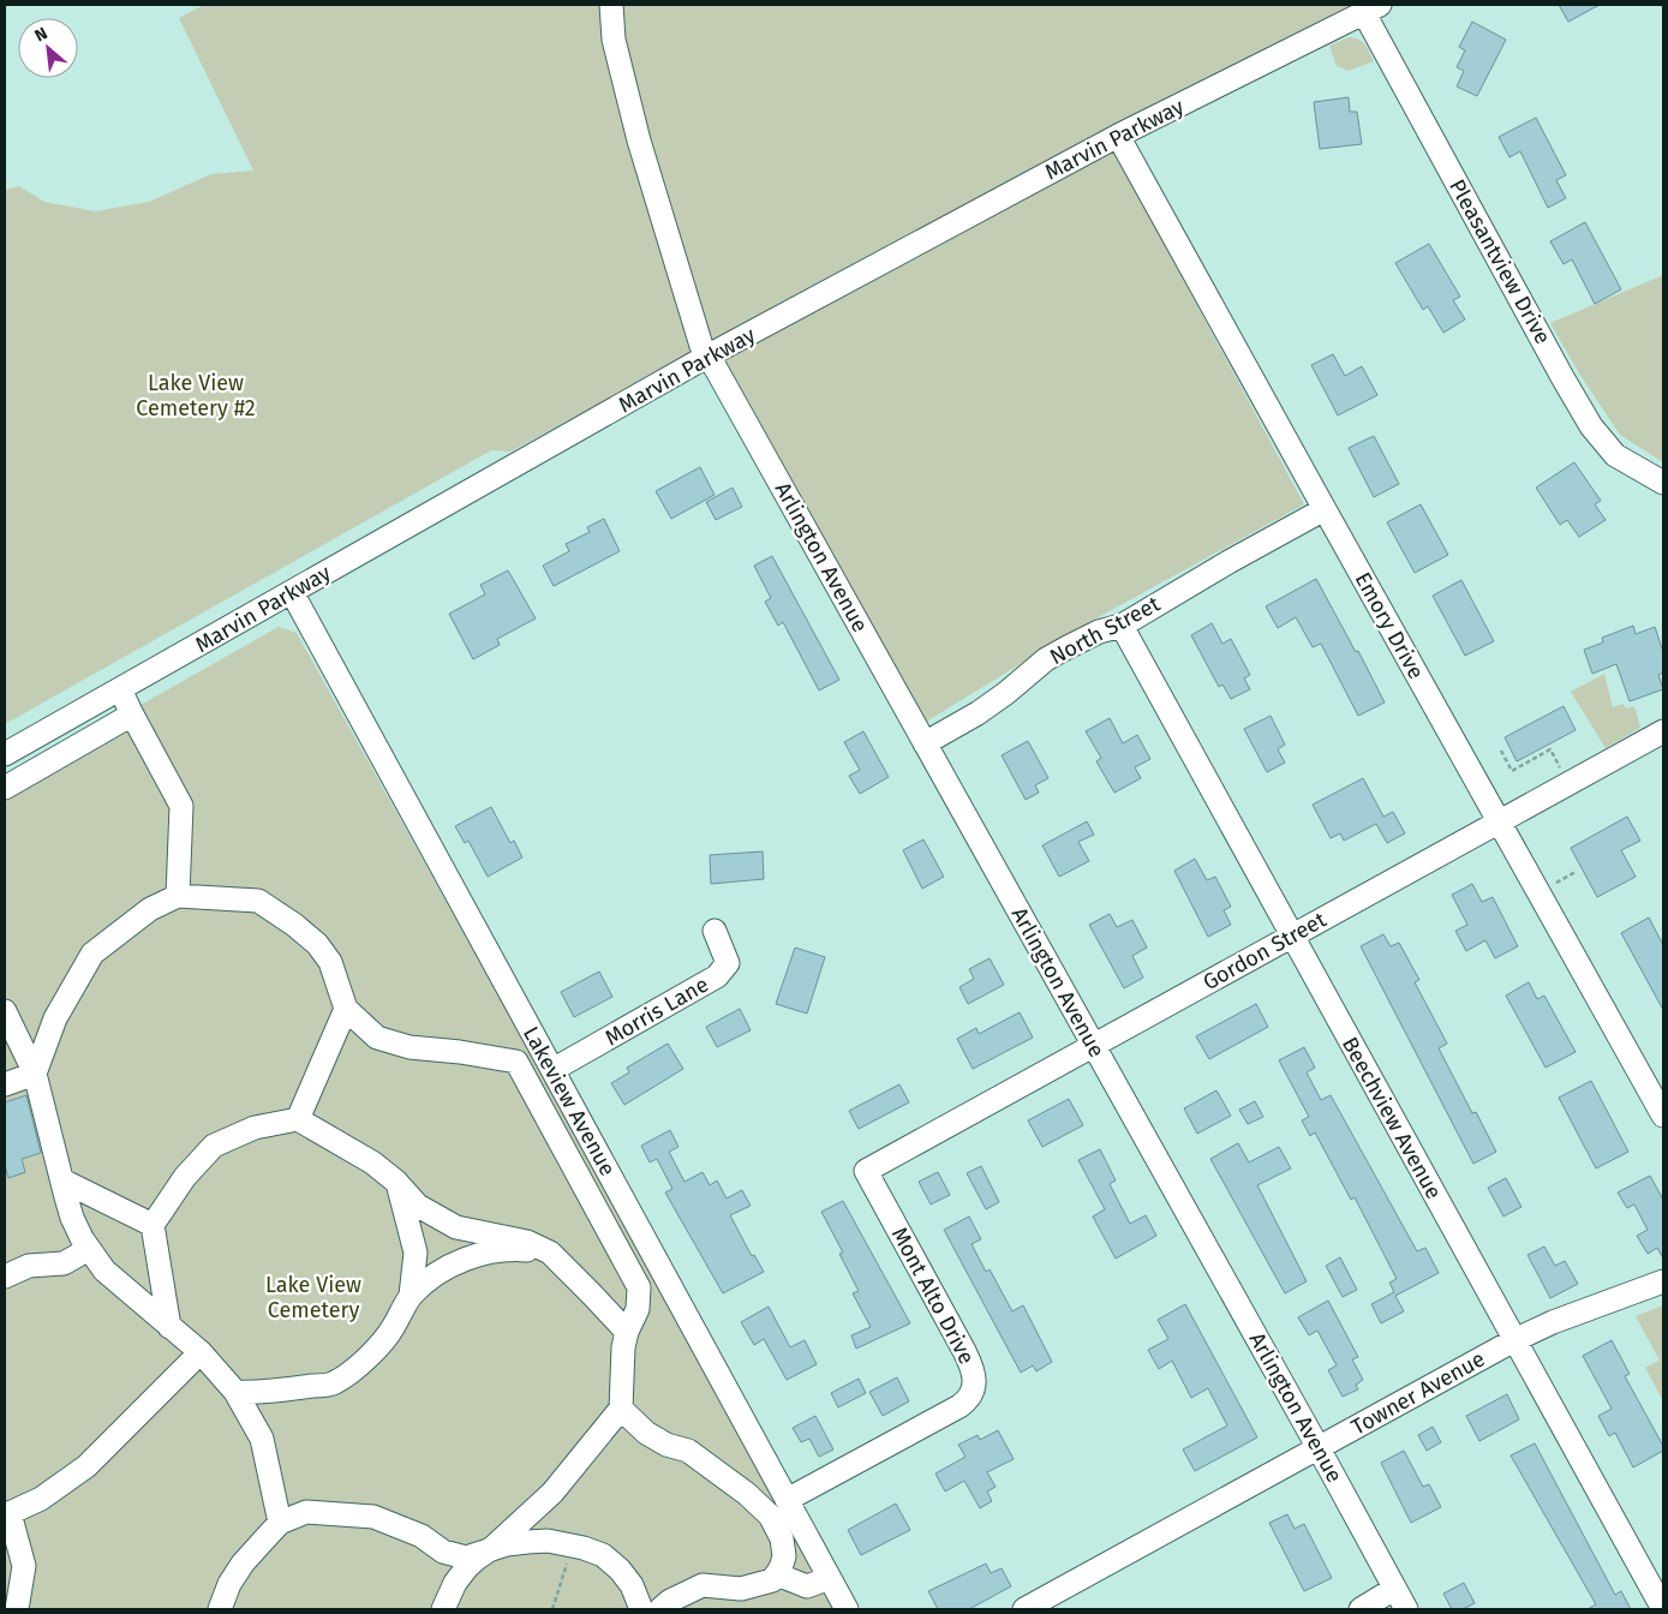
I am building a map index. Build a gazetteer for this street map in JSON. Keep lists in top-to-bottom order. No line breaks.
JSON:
{"streets":{"street":["Marvin Parkway","Pleasantview Drive","Arlington Avenue","Emory Drive","North Street","Gordon Street","Morris Lane","Lakeview Avenue","Beechview Avenue","Mont Alto Drive","Towner Avenue"]},"crossings":[["Marvin Parkway","Pleasantview Drive"],["Marvin Parkway","Arlington Avenue"],["Marvin Parkway","Emory Drive"],["Marvin Parkway","Lakeview Avenue"],["Arlington Avenue","North Street"],["Arlington Avenue","Gordon Street"],["Arlington Avenue","Towner Avenue"],["Emory Drive","North Street"],["Emory Drive","Gordon Street"],["North Street","Beechview Avenue"],["Gordon Street","Beechview Avenue"],["Gordon Street","Mont Alto Drive"],["Morris Lane","Lakeview Avenue"],["Lakeview Avenue","Mont Alto Drive"],["Beechview Avenue","Towner Avenue"]],"parks":["Lake View Cemetery #2","Lake View Cemetery"],"north":"top left"}
